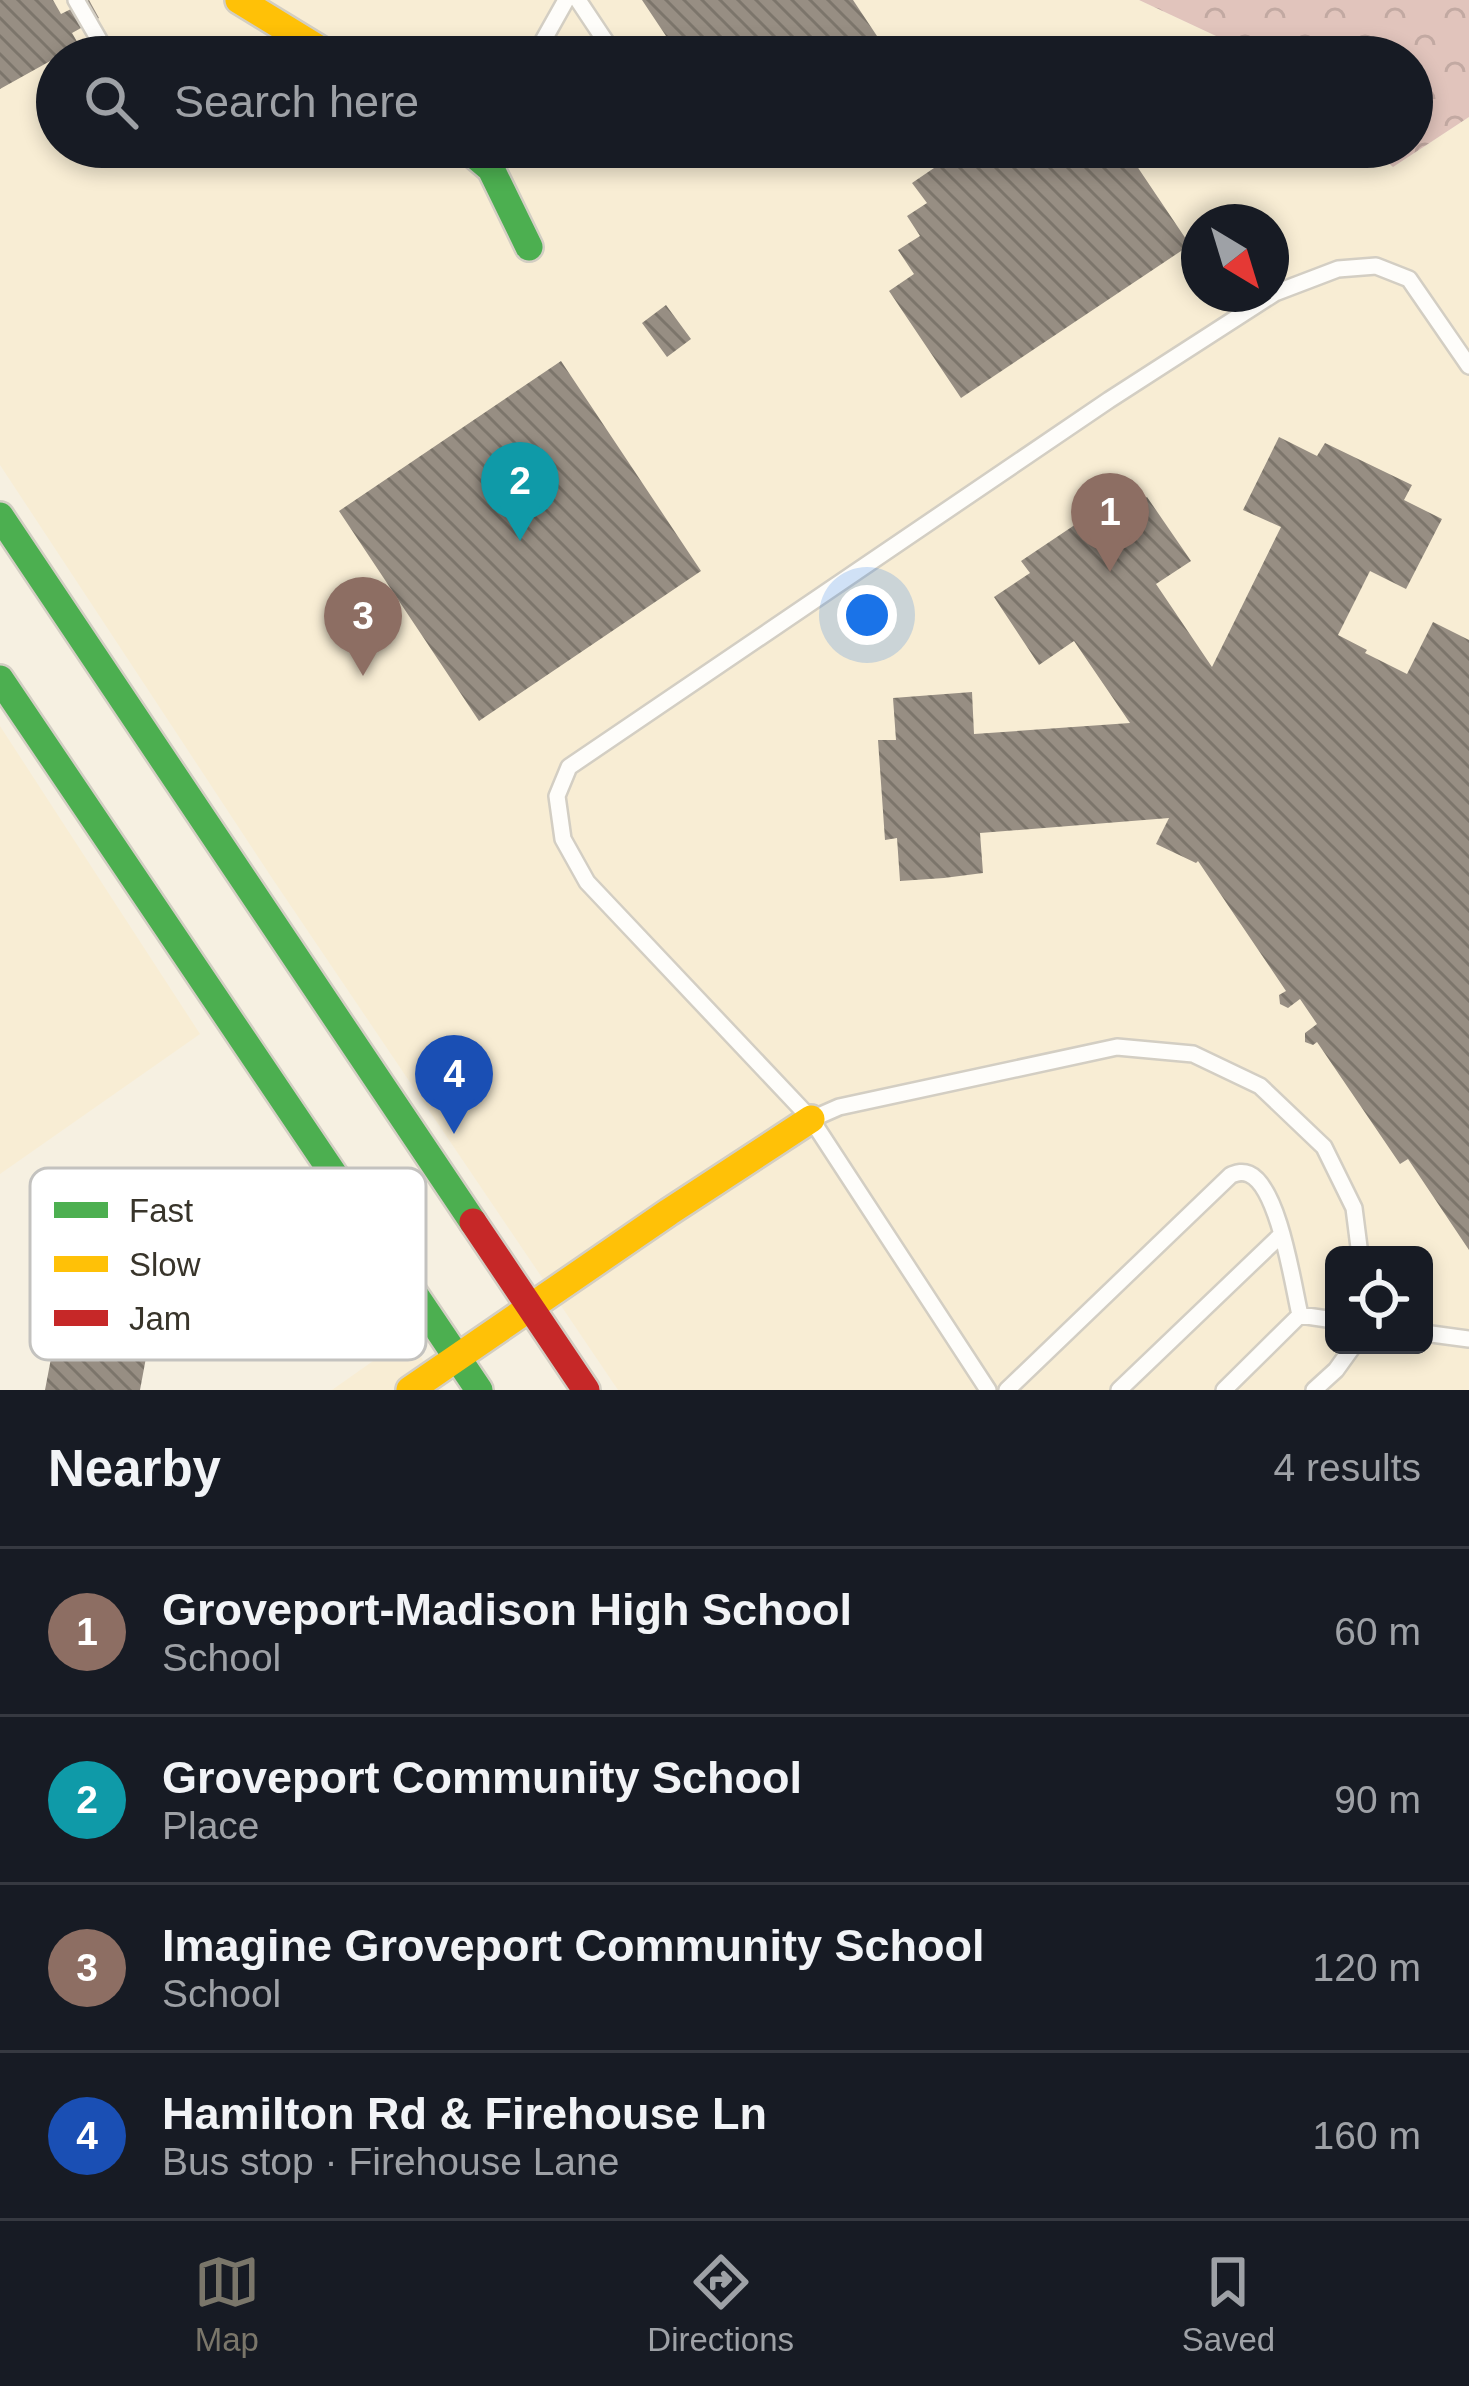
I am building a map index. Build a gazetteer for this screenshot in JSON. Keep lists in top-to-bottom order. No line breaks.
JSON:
{"legend":["Fast","Slow","Jam"],"north":"bottom right","page":{"search":"Search here","pins":["2","1","3","4"],"heading":["Nearby","4 results"],"list":[{"mark":"1","name":"Groveport-Madison High School","note":"School","value":"60 m"},{"mark":"2","name":"Groveport Community School","note":"Place","value":"90 m"},{"mark":"3","name":"Imagine Groveport Community School","note":"School","value":"120 m"},{"mark":"4","name":"Hamilton Rd & Firehouse Ln","note":"Bus stop · Firehouse Lane","value":"160 m"}],"nav":["Map","Directions","Saved"]}}
